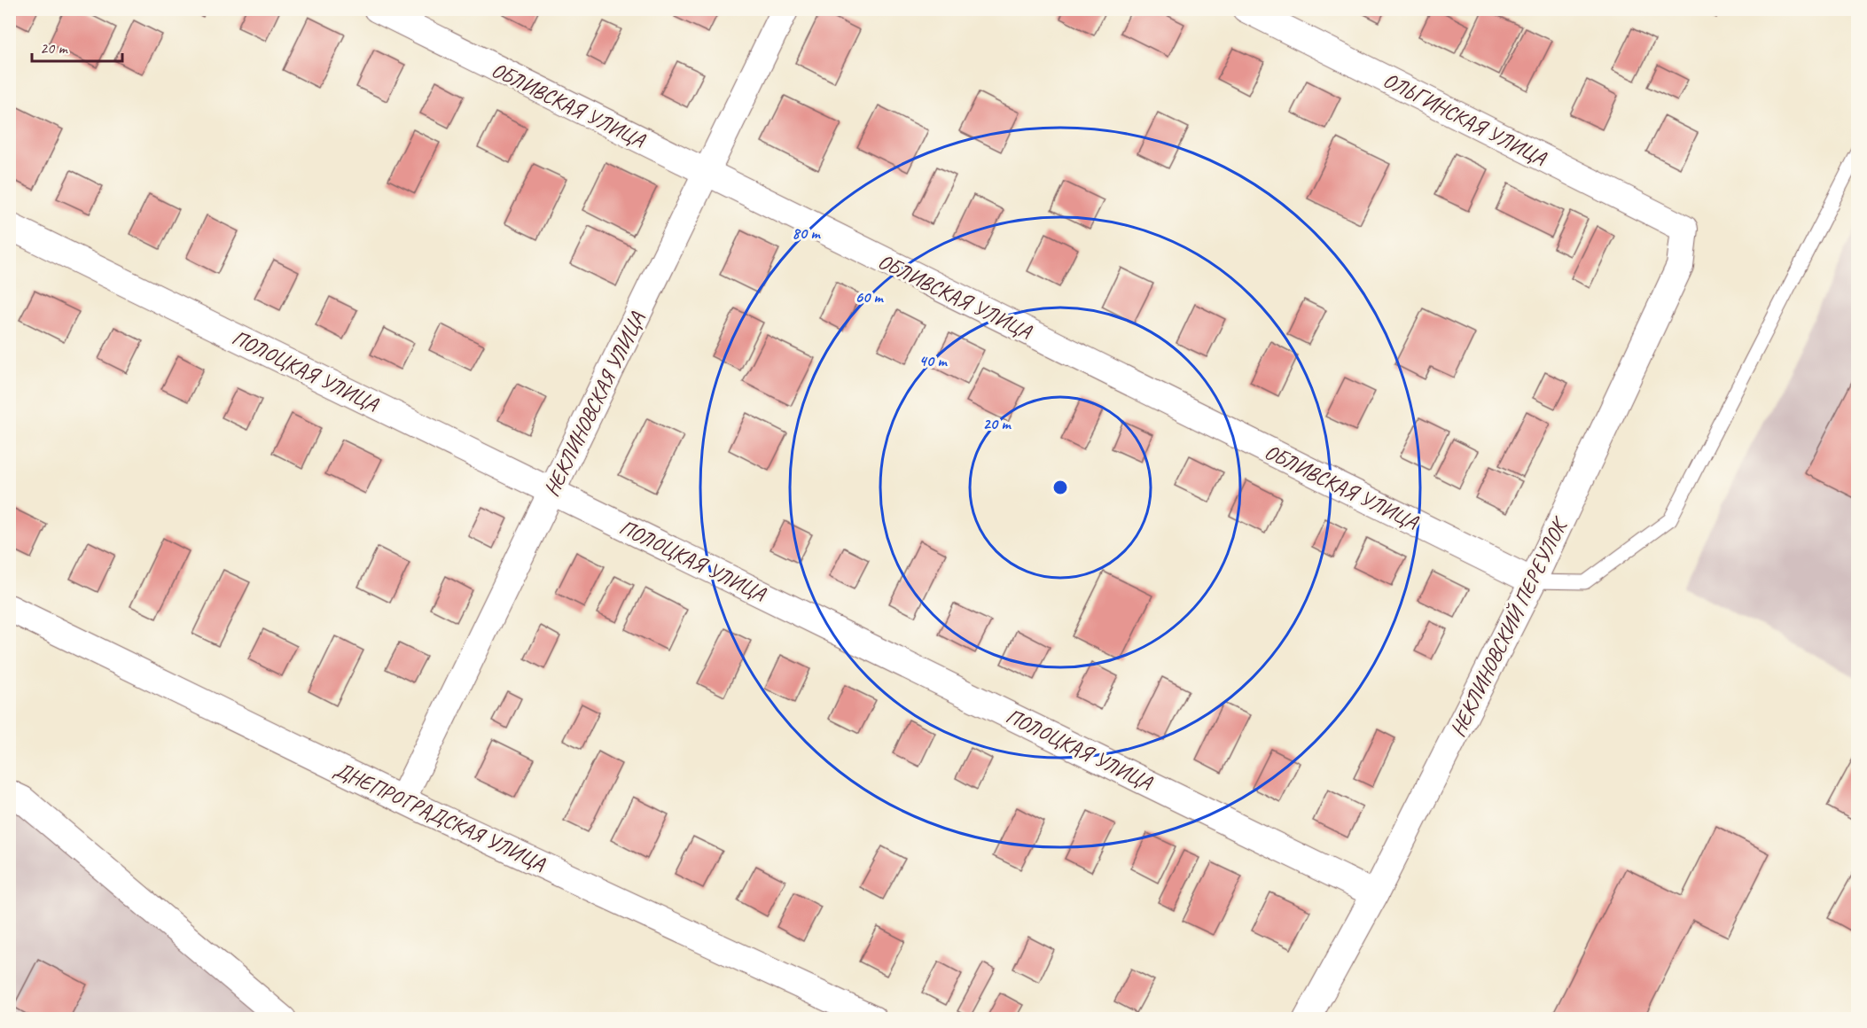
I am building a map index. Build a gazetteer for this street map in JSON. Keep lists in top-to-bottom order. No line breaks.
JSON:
{"streets":{"street":["ОБЛИВСКАЯ УЛИЦА","ОЛЬГИНСКАЯ УЛИЦА","ПОЛОЦКАЯ УЛИЦА","НЕКЛИНОВСКАЯ УЛИЦА","НЕКЛИНОВСКИЙ ПЕРЕУЛОК","ДНЕПРОГРАДСКАЯ УЛИЦА"]},"crossings":[["ОБЛИВСКАЯ УЛИЦА","НЕКЛИНОВСКАЯ УЛИЦА"],["ОБЛИВСКАЯ УЛИЦА","НЕКЛИНОВСКИЙ ПЕРЕУЛОК"],["ОЛЬГИНСКАЯ УЛИЦА","НЕКЛИНОВСКИЙ ПЕРЕУЛОК"],["ПОЛОЦКАЯ УЛИЦА","НЕКЛИНОВСКАЯ УЛИЦА"],["ПОЛОЦКАЯ УЛИЦА","НЕКЛИНОВСКИЙ ПЕРЕУЛОК"],["НЕКЛИНОВСКАЯ УЛИЦА","ДНЕПРОГРАДСКАЯ УЛИЦА"]],"scale_bar":"20 m","rings":["80 m","60 m","40 m","20 m"]}
